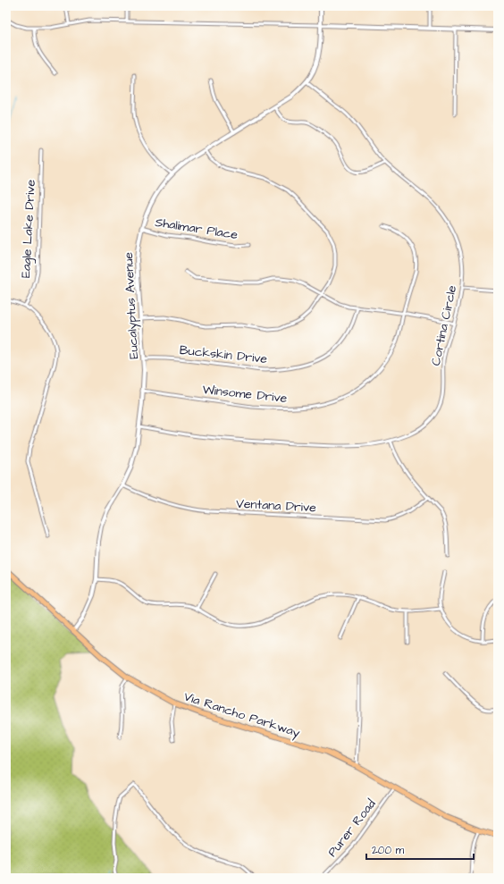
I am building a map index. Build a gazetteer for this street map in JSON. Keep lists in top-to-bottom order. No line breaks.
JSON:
{"streets":{"main road":["Via Rancho Parkway"],"street":["Shalimar Place","Eagle Lake Drive","Eucalyptus Avenue","Cortina Circle","Buckskin Drive","Winsome Drive","Ventana Drive","Purer Road"]},"crossings":[["Shalimar Place","Eucalyptus Avenue"],["Eucalyptus Avenue","Cortina Circle"],["Eucalyptus Avenue","Buckskin Drive"],["Eucalyptus Avenue","Winsome Drive"],["Eucalyptus Avenue","Ventana Drive"],["Eucalyptus Avenue","Via Rancho Parkway"],["Via Rancho Parkway","Purer Road"]],"scale_bar":"200 m"}
